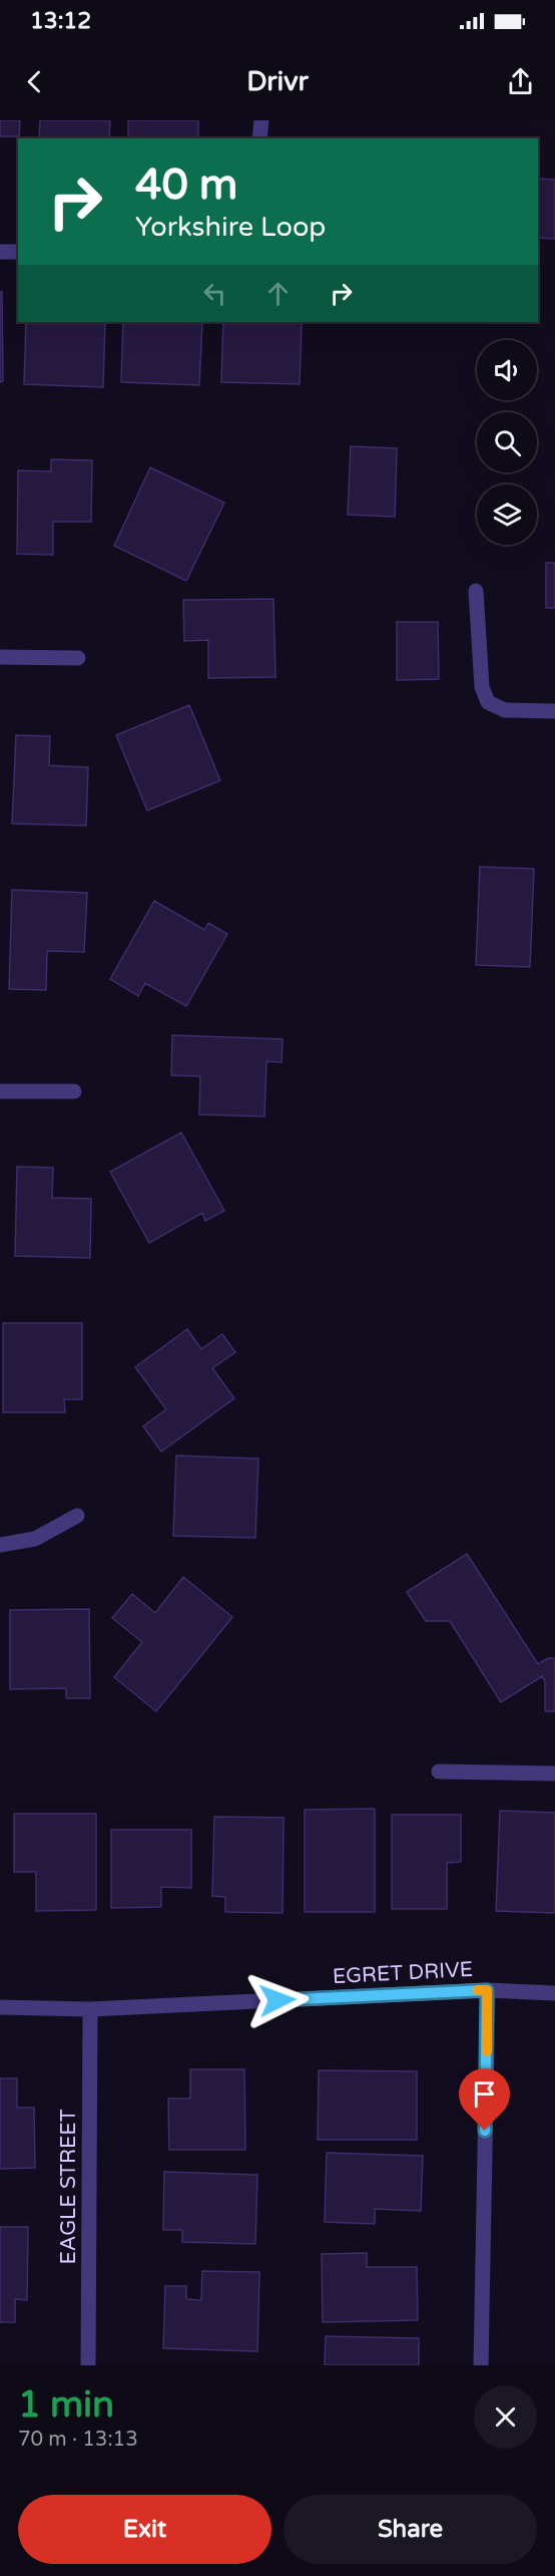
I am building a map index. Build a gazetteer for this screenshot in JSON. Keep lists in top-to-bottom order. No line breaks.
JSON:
{"streets":{"street":["EGRET DRIVE","EAGLE STREET"]},"crossings":[["EGRET DRIVE","EAGLE STREET"]],"page":{"status":"13:12","header":"Drivr","turn":["40 m","Yorkshire Loop"],"heading":["1 min","70 m · 13:13"],"buttons":["Exit","Share"]}}
